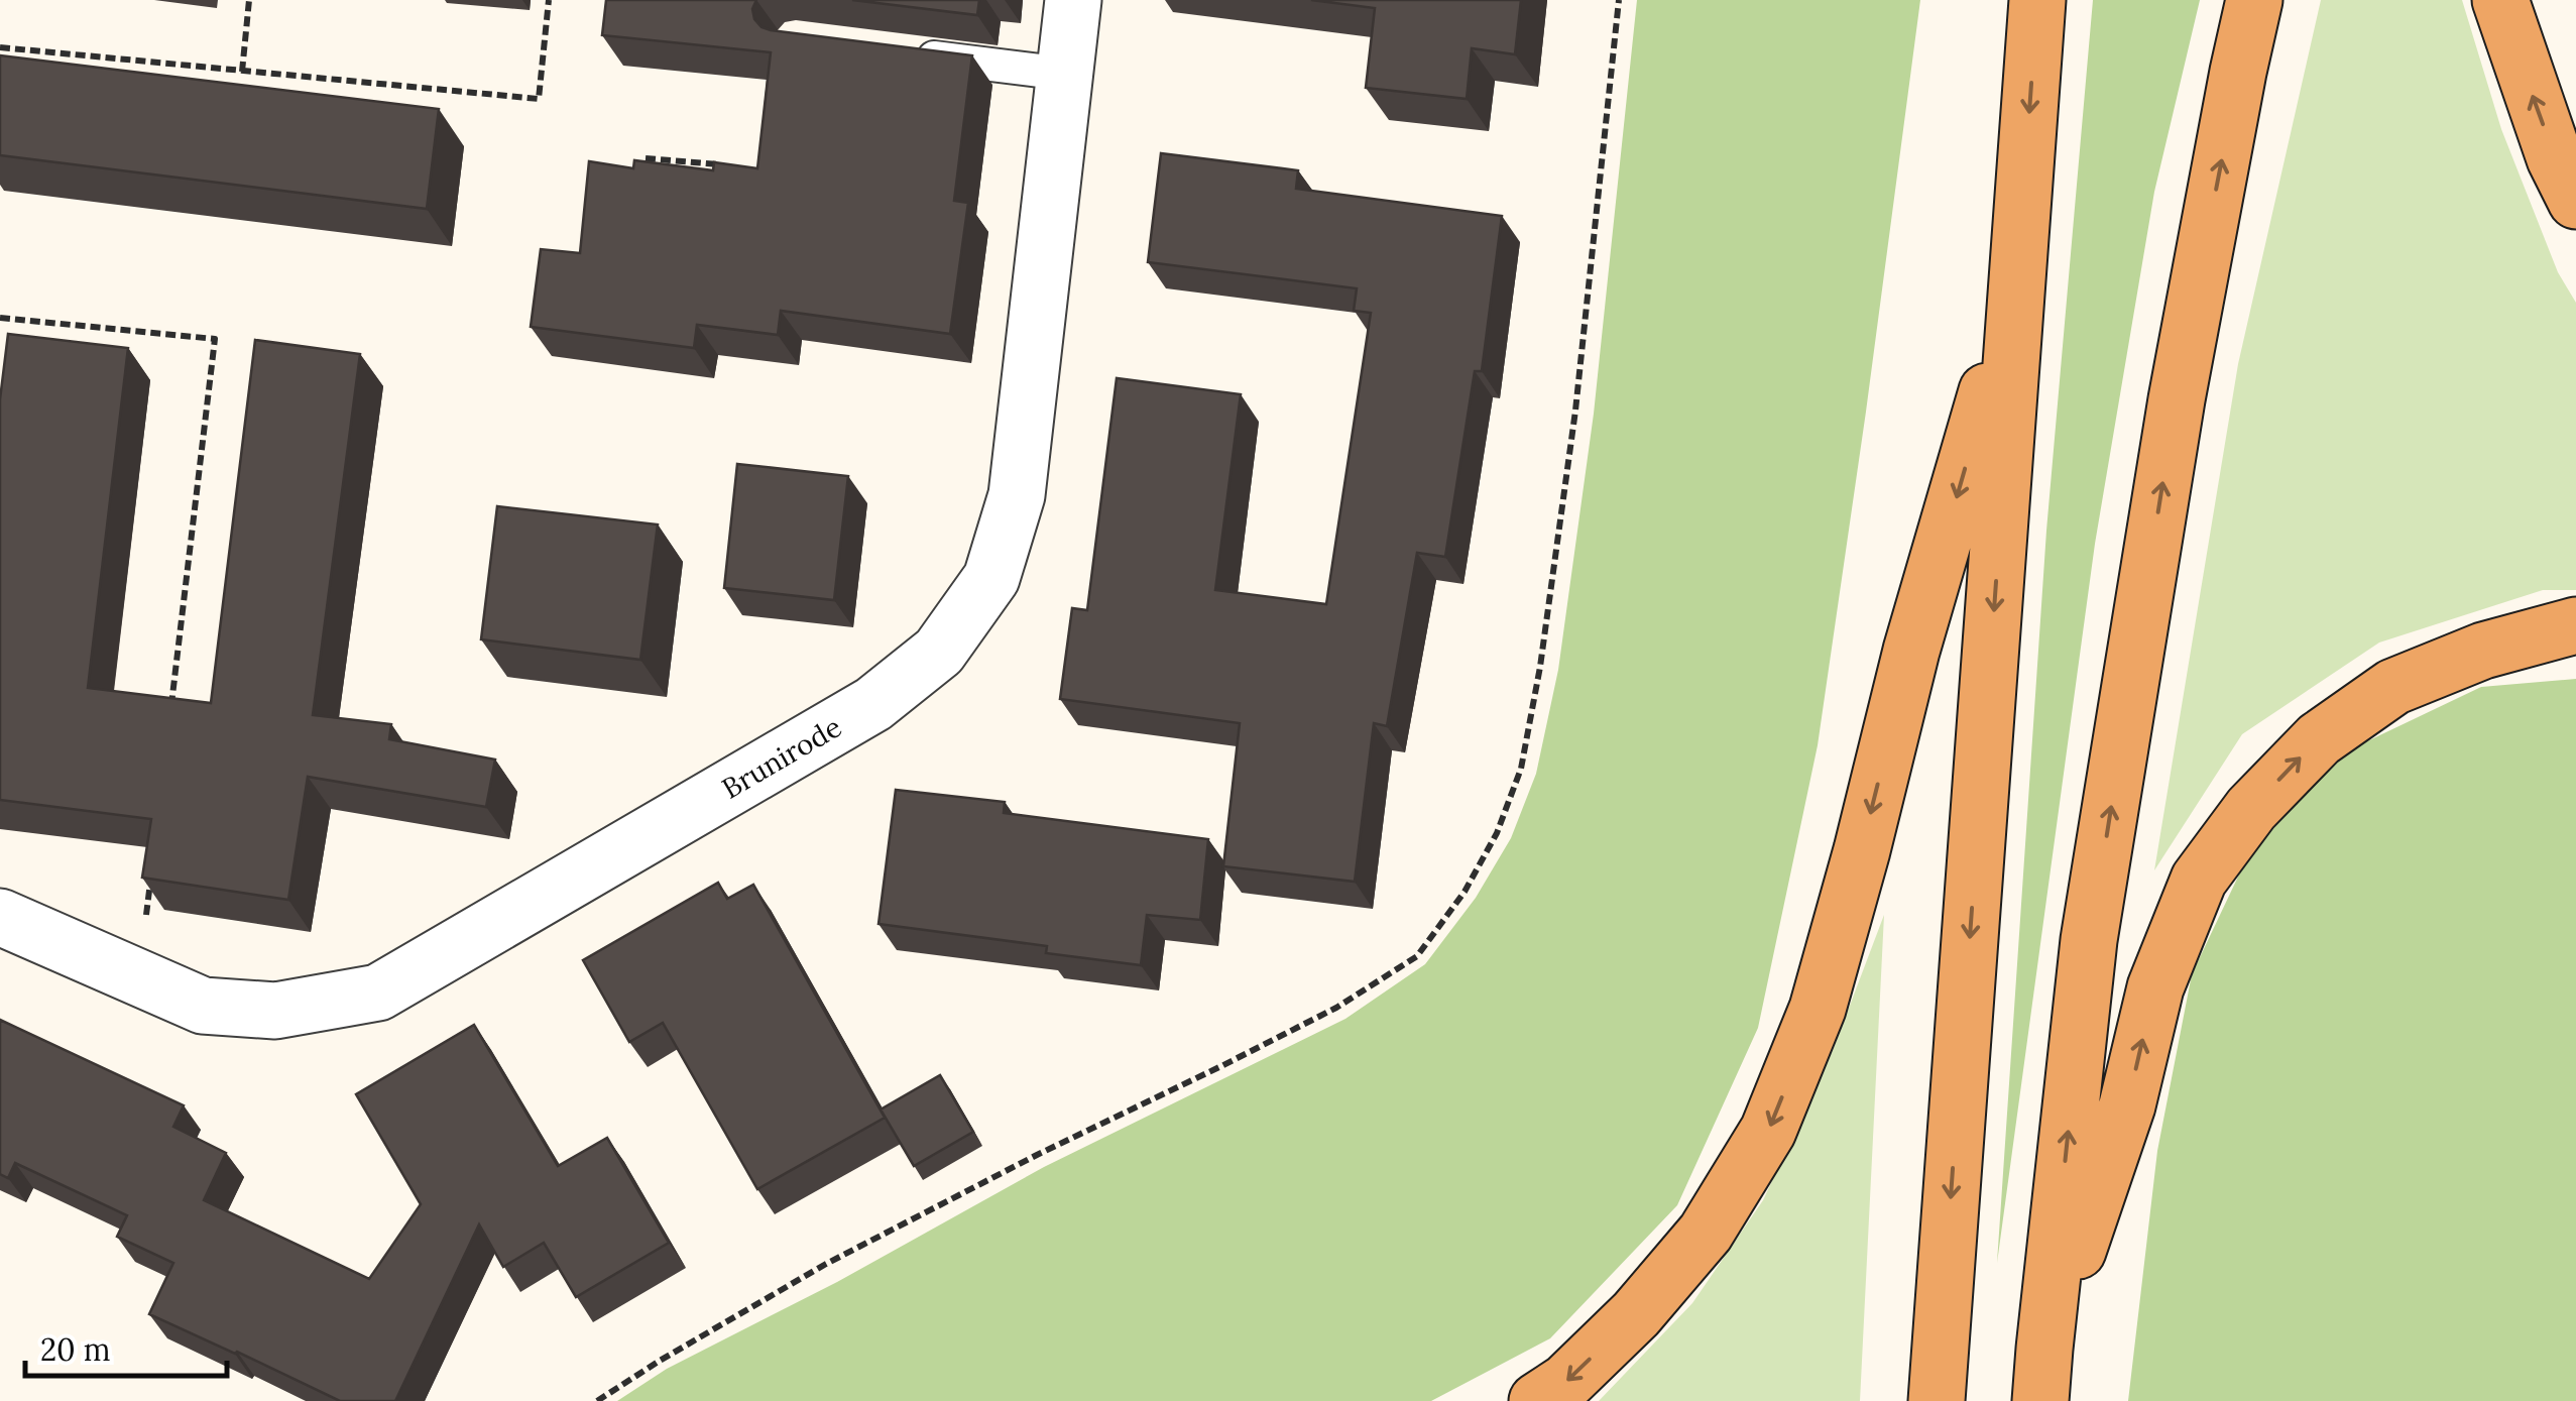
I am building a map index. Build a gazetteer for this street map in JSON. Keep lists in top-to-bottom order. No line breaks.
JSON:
{"streets":{"street":["Brunirode"]},"scale_bar":"20 m"}
